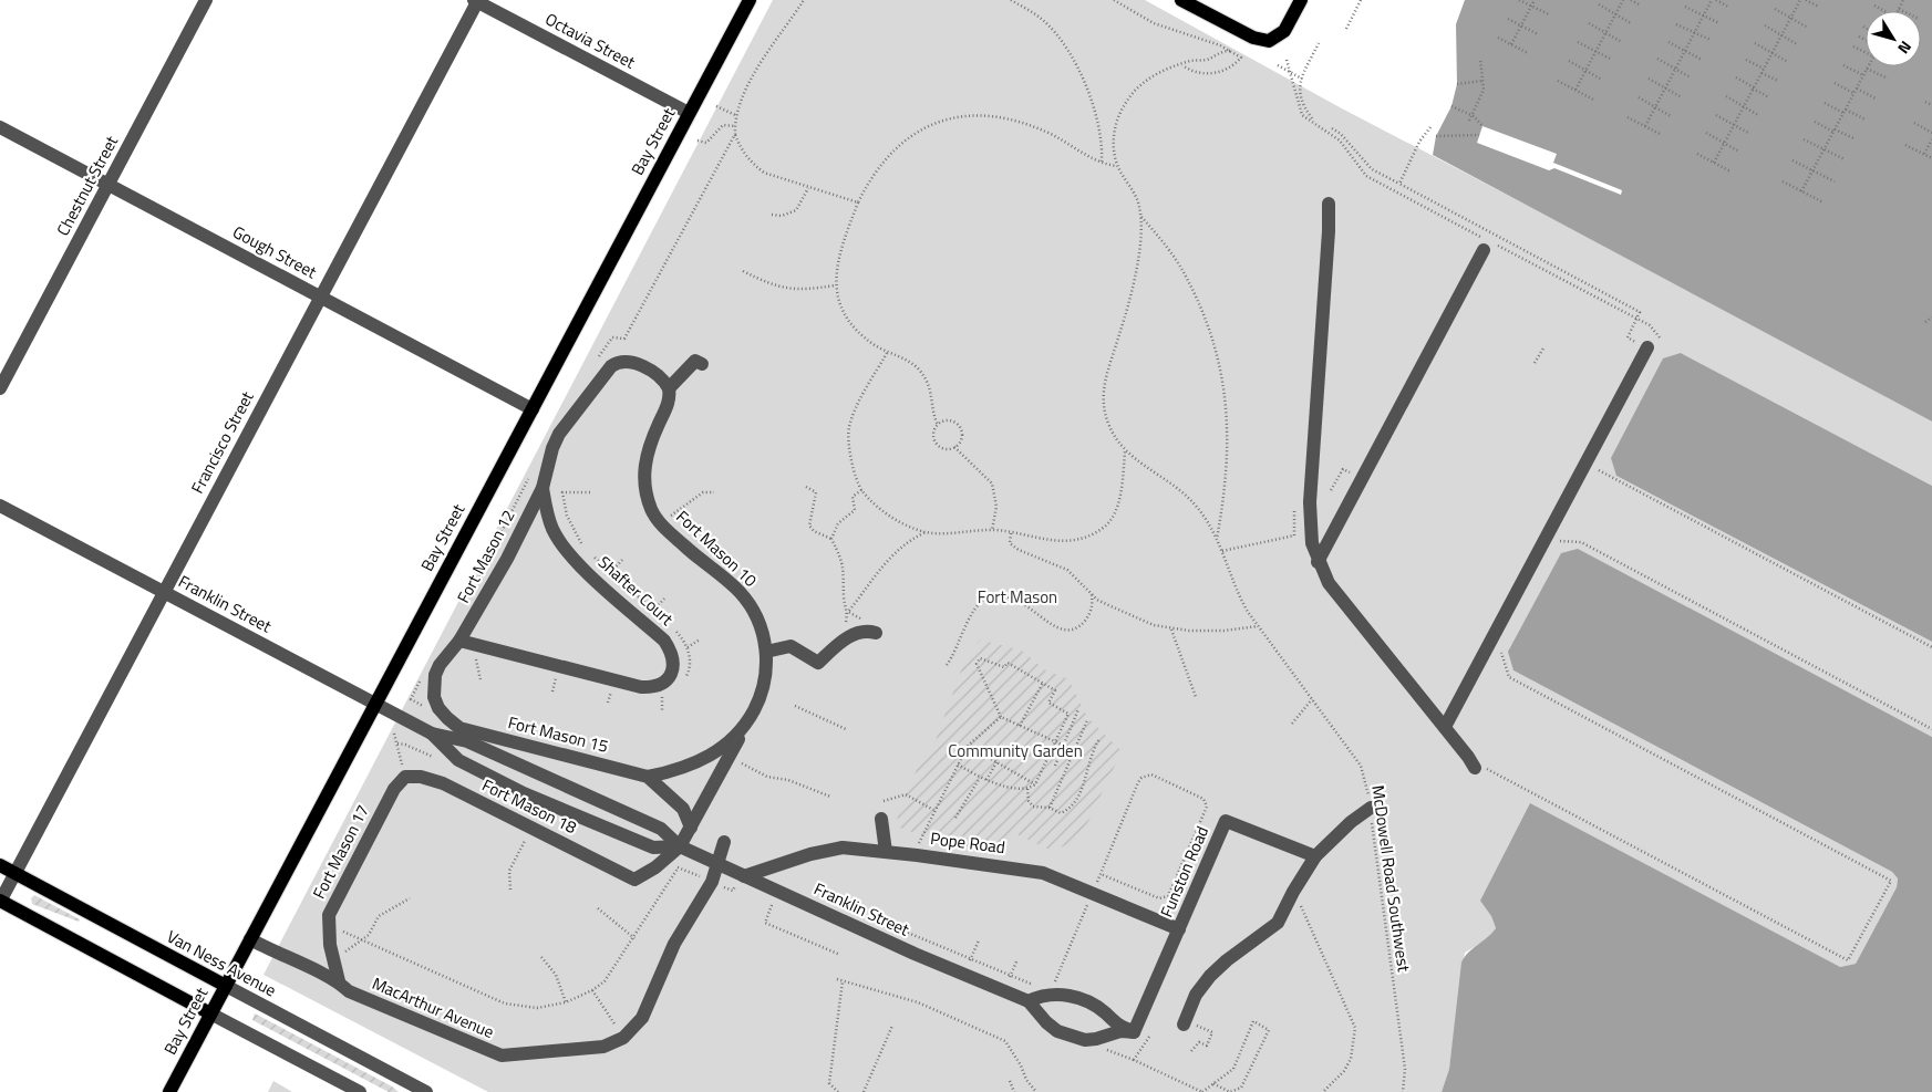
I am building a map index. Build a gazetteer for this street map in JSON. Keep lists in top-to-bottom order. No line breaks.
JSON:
{"streets":{"main road":["Bay Street","Van Ness Avenue"],"street":["Octavia Street","Chestnut Street","Gough Street","Francisco Street","Fort Mason 10","Fort Mason 12","Shafter Court","Franklin Street","Fort Mason 15","Fort Mason 18","Pope Road","Fort Mason 17","Funston Road","MacArthur Avenue"],"path":["McDowell Road Southwest"]},"crossings":[["Octavia Street","Bay Street"],["Octavia Street","Francisco Street"],["Bay Street","Gough Street"],["Bay Street","Franklin Street"],["Bay Street","Van Ness Avenue"],["Bay Street","MacArthur Avenue"],["Chestnut Street","Gough Street"],["Gough Street","Francisco Street"],["Francisco Street","Franklin Street"],["Francisco Street","Van Ness Avenue"],["Fort Mason 12","Shafter Court"],["Fort Mason 12","Fort Mason 15"],["Franklin Street","Fort Mason 18"],["Franklin Street","Pope Road"],["Franklin Street","Funston Road"],["Franklin Street","MacArthur Avenue"],["Fort Mason 18","Fort Mason 17"],["Pope Road","Funston Road"],["Fort Mason 17","MacArthur Avenue"]],"parks":["Fort Mason","Community Garden"],"north":"bottom right"}
